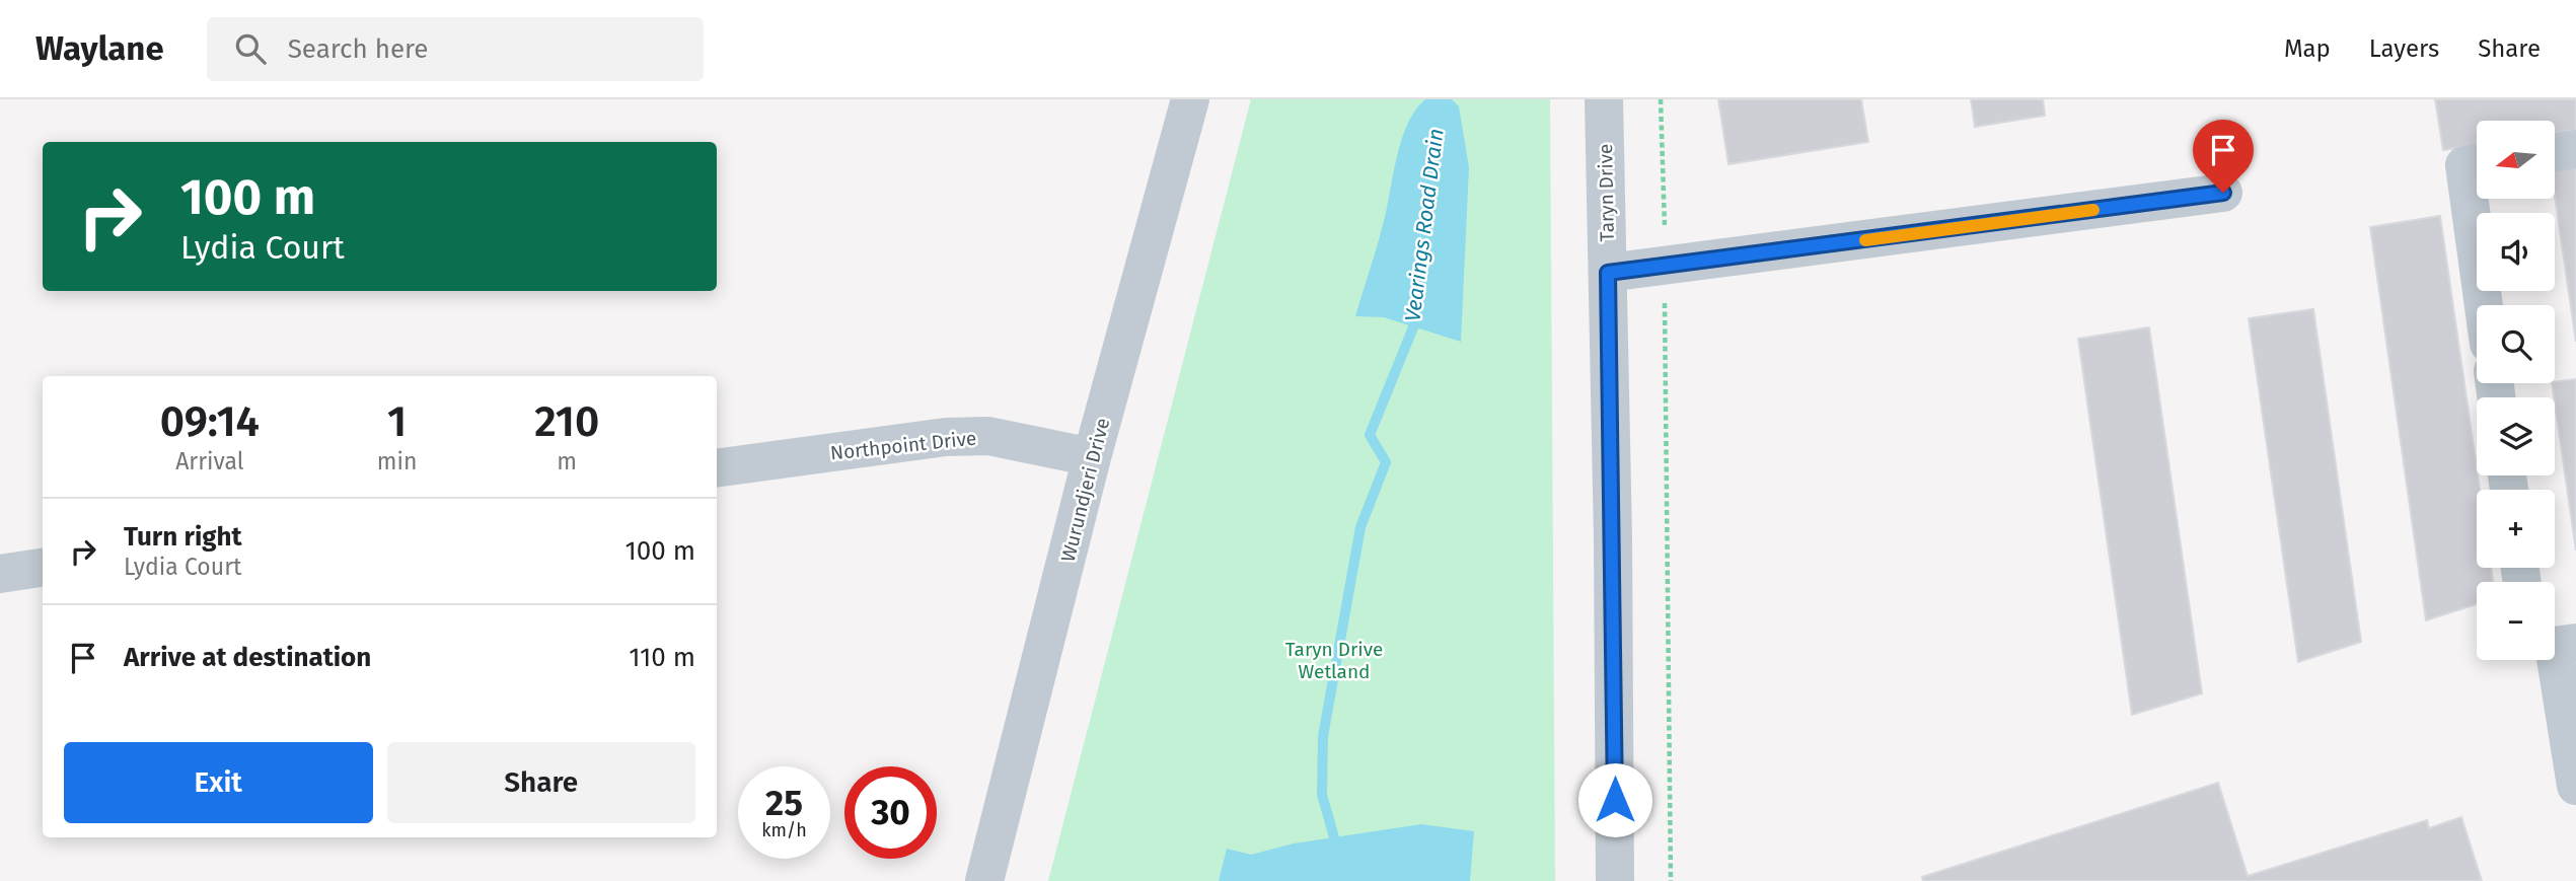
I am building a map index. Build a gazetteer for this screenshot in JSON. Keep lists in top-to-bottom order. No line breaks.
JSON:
{"streets":{"street":["Taryn Drive","Northpoint Drive","Wurundjeri Drive"]},"crossings":[["Northpoint Drive","Wurundjeri Drive"]],"water":["Vearings Road Drain"],"parks":["Taryn Drive Wetland"],"north":"left","page":{"header":"Waylane","search":"Search here","nav":["Map","Layers","Share"],"map_buttons":["+","−"],"turn":["100 m","Lydia Court"],"eta":["09:14","Arrival","1","min","210","m"],"list":[{"name":"Turn right","note":"Lydia Court","value":"100 m"},{"name":"Arrive at destination","value":"110 m"}],"buttons":["Exit","Share"],"speed":"25 km/h","limit":"30"}}
